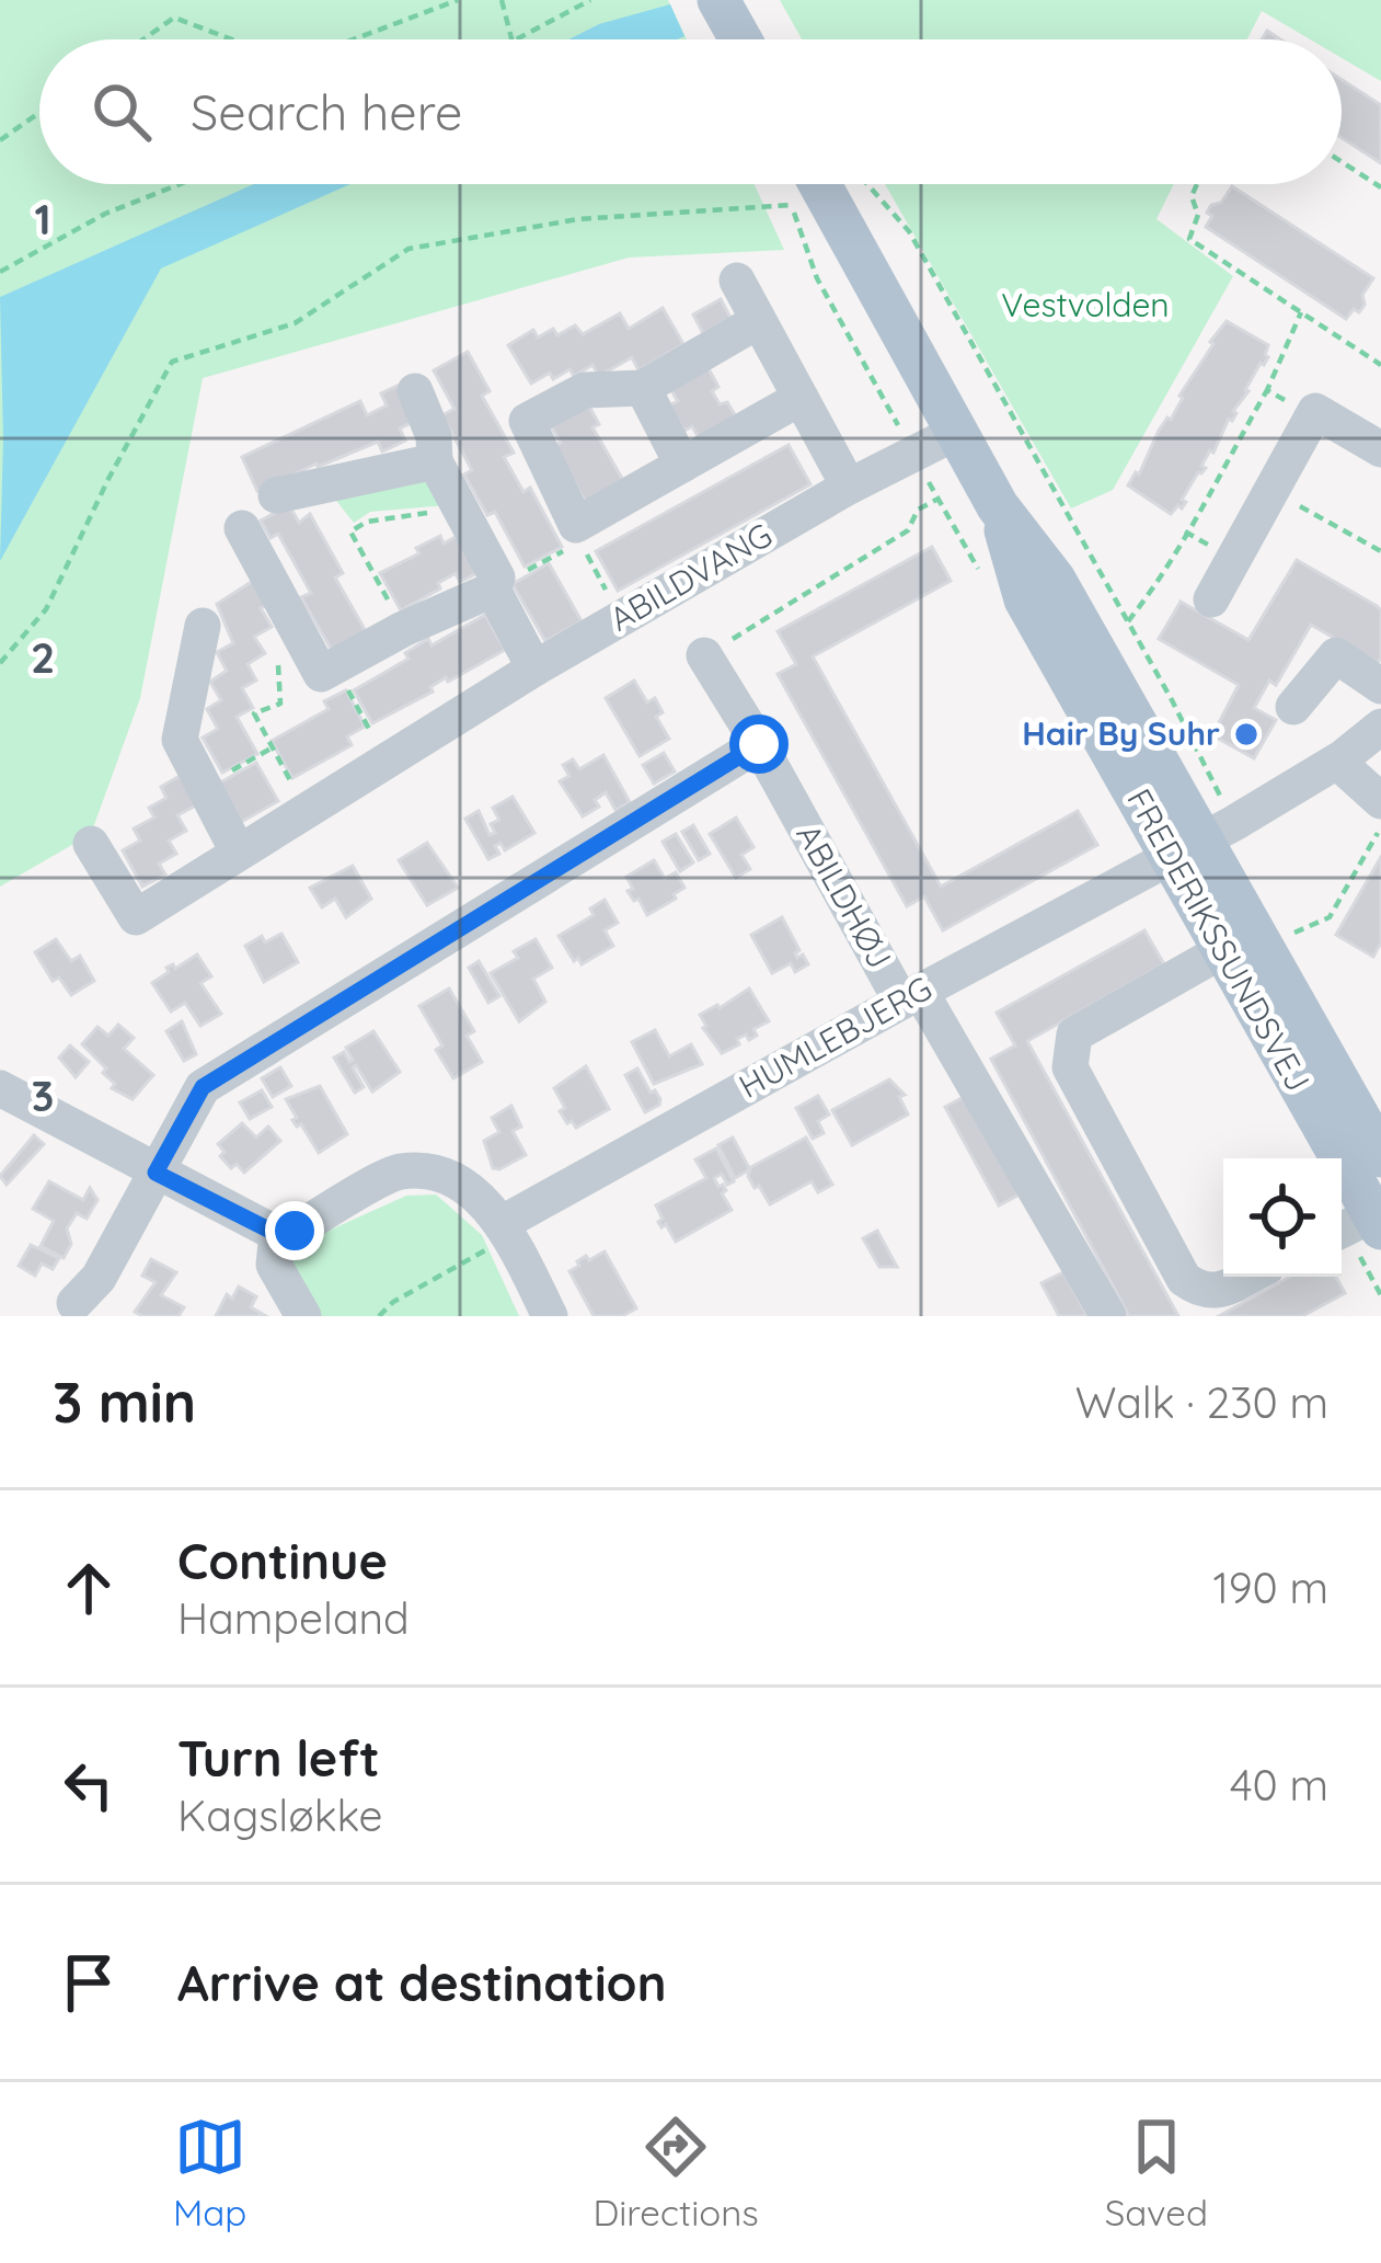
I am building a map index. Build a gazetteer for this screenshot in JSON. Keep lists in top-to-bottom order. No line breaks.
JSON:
{"streets":{"main road":["FREDERIKSSUNDSVEJ"],"street":["ABILDVANG","ABILDHØJ","HUMLEBJERG"]},"crossings":[["ABILDVANG","FREDERIKSSUNDSVEJ"],["ABILDHØJ","HUMLEBJERG"],["FREDERIKSSUNDSVEJ","HUMLEBJERG"]],"parks":["Vestvolden"],"places":["Hair By Suhr"],"page":{"search":"Search here","heading":["3 min","Walk · 230 m"],"list":[["Continue","Hampeland","190 m"],["Turn left","Kagsløkke","40 m"],"Arrive at destination"],"nav":["Map","Directions","Saved"]},"grid":{"rows":["1","2","3"]}}
